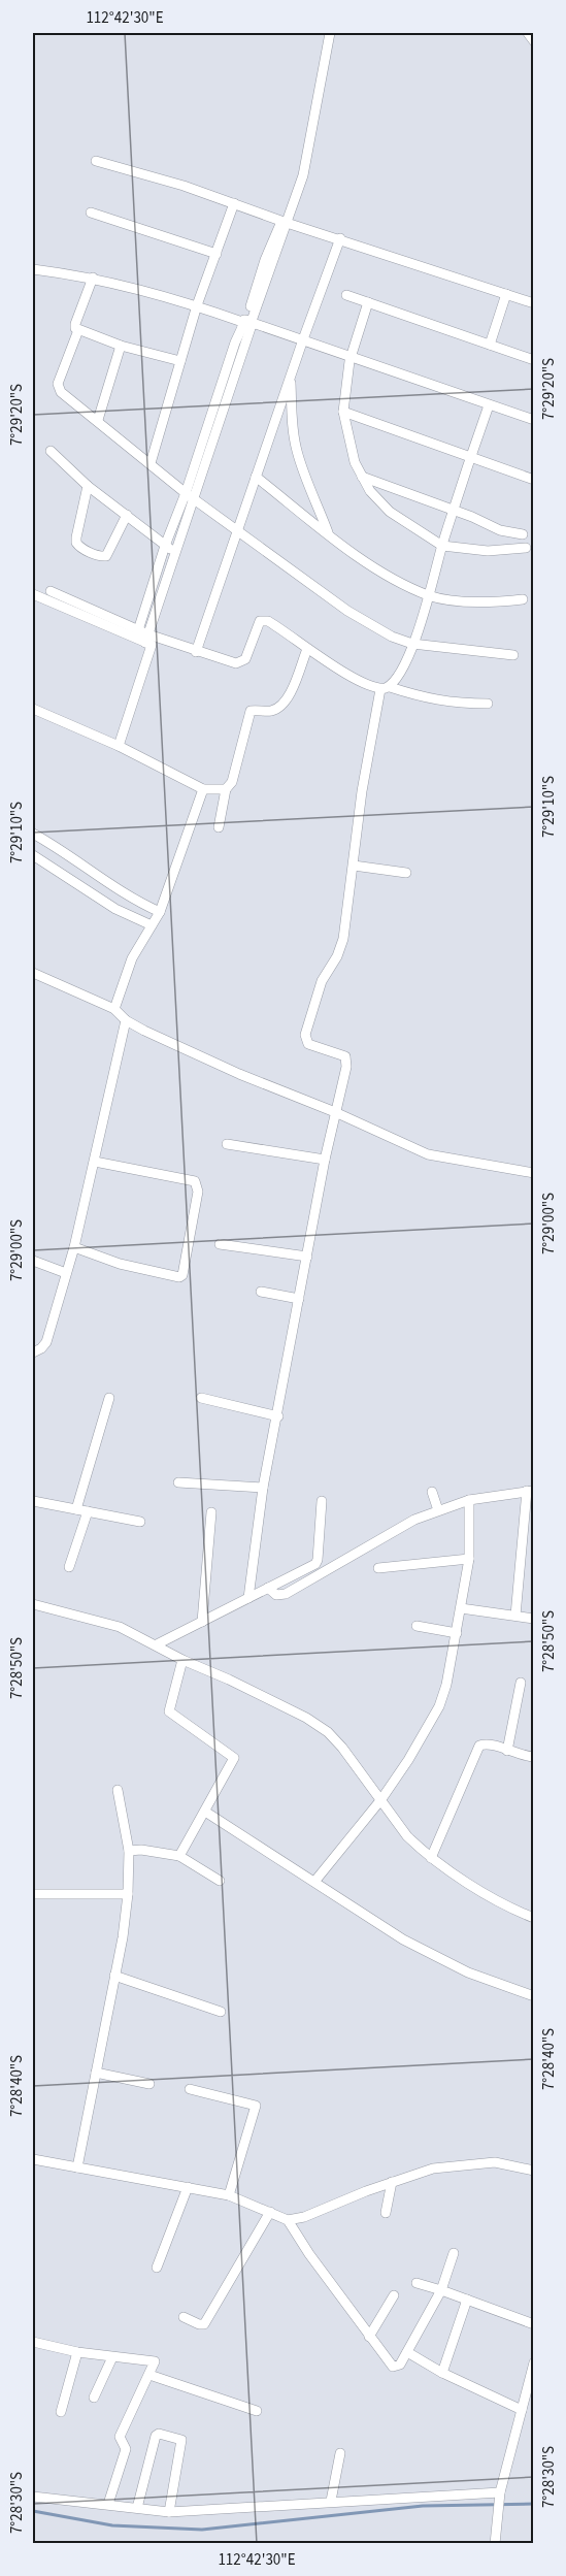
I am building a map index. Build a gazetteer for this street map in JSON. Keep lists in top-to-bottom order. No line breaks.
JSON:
{"coordinates":["112°42'30\"E","7°29'20\"S","7°29'10\"S","7°29'00\"S","7°28'50\"S","7°28'40\"S","7°28'30\"S"]}
